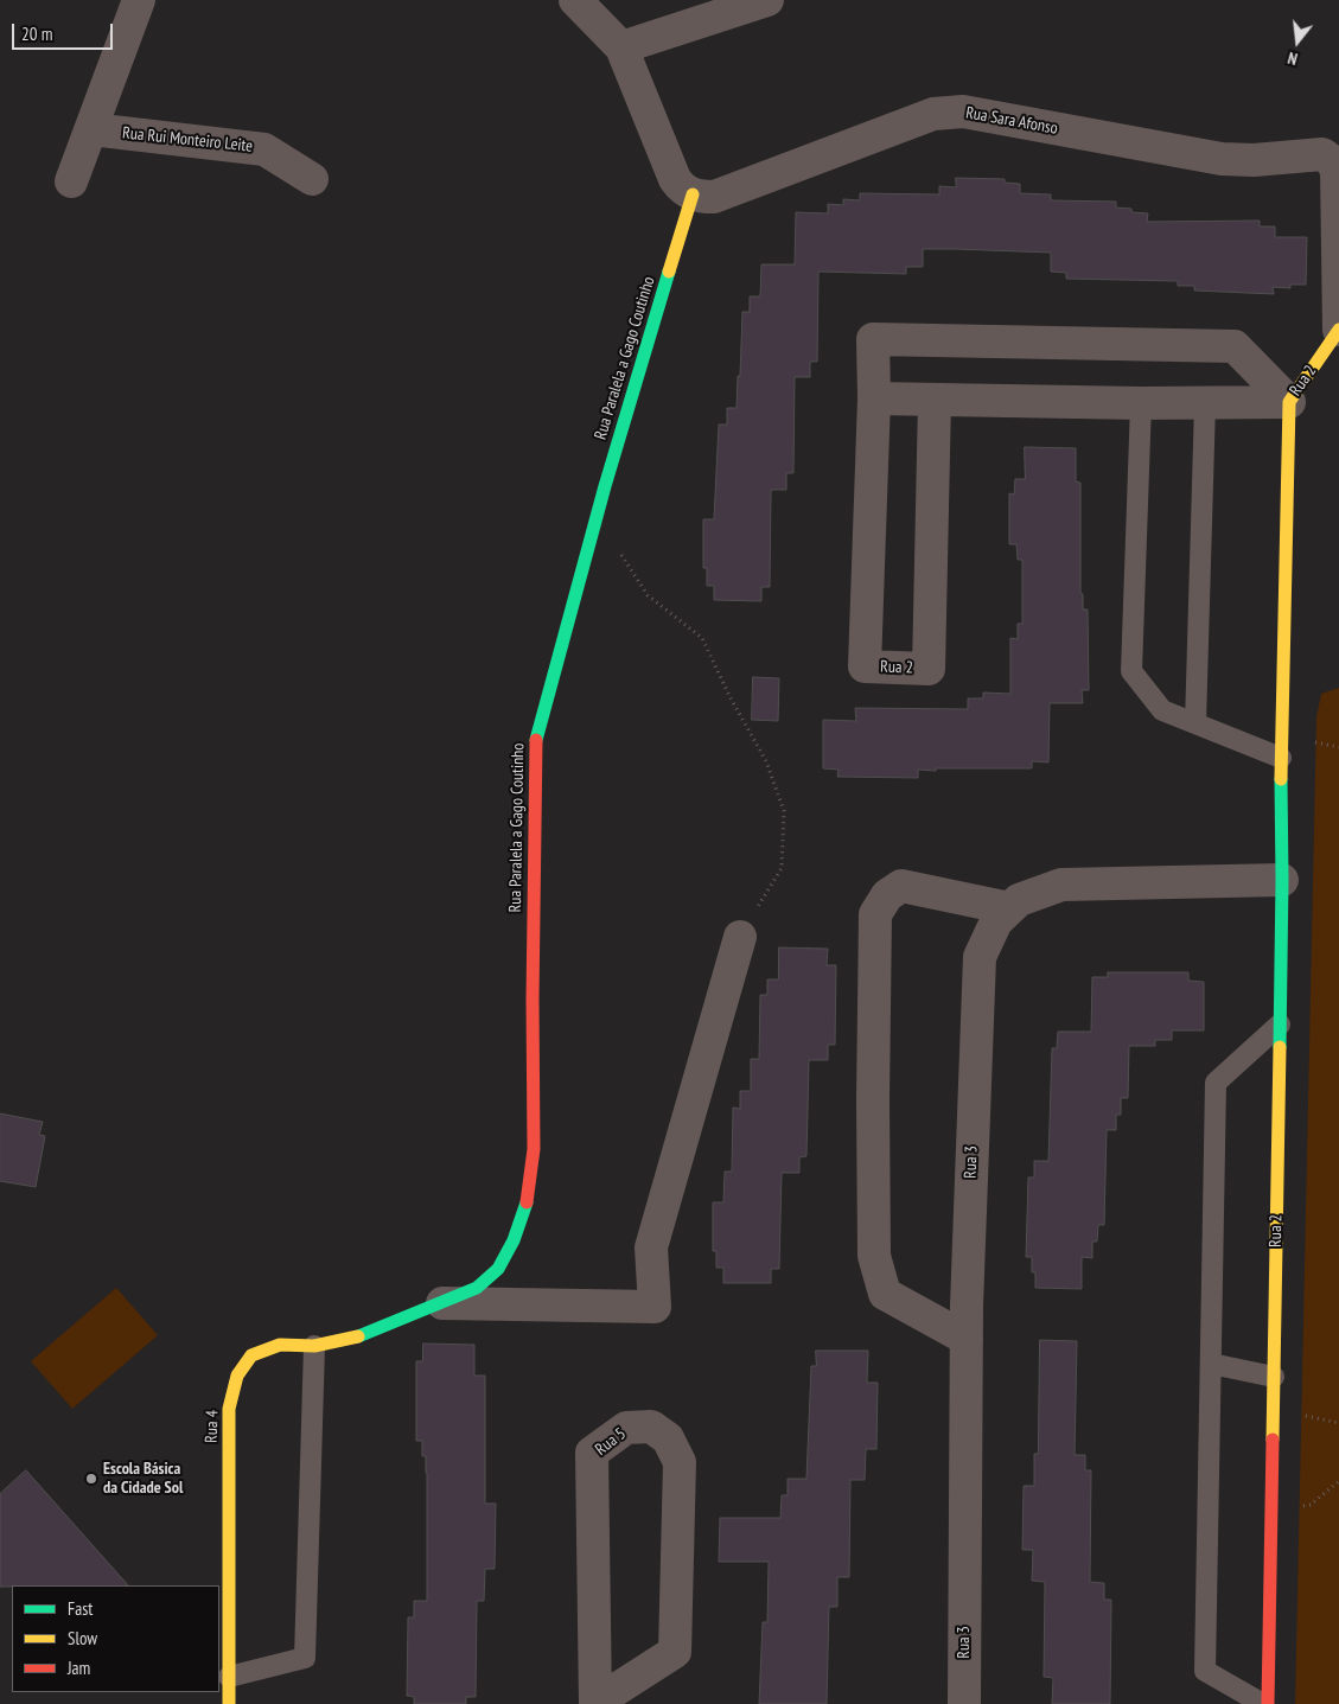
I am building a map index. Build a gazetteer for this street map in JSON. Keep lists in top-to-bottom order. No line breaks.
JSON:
{"streets":{"street":["Rua Sara Afonso","Rua Rui Monteiro Leite","Rua Paralela a Gago Coutinho","Rua 2","Rua 3","Rua 4","Rua 5"]},"crossings":[["Rua Sara Afonso","Rua Paralela a Gago Coutinho"],["Rua Sara Afonso","Rua 2"],["Rua Paralela a Gago Coutinho","Rua 4"],["Rua 2","Rua 3"]],"places":["Escola Básica da Cidade Sol"],"legend":["Fast","Slow","Jam"],"scale_bar":"20 m","north":"bottom"}
